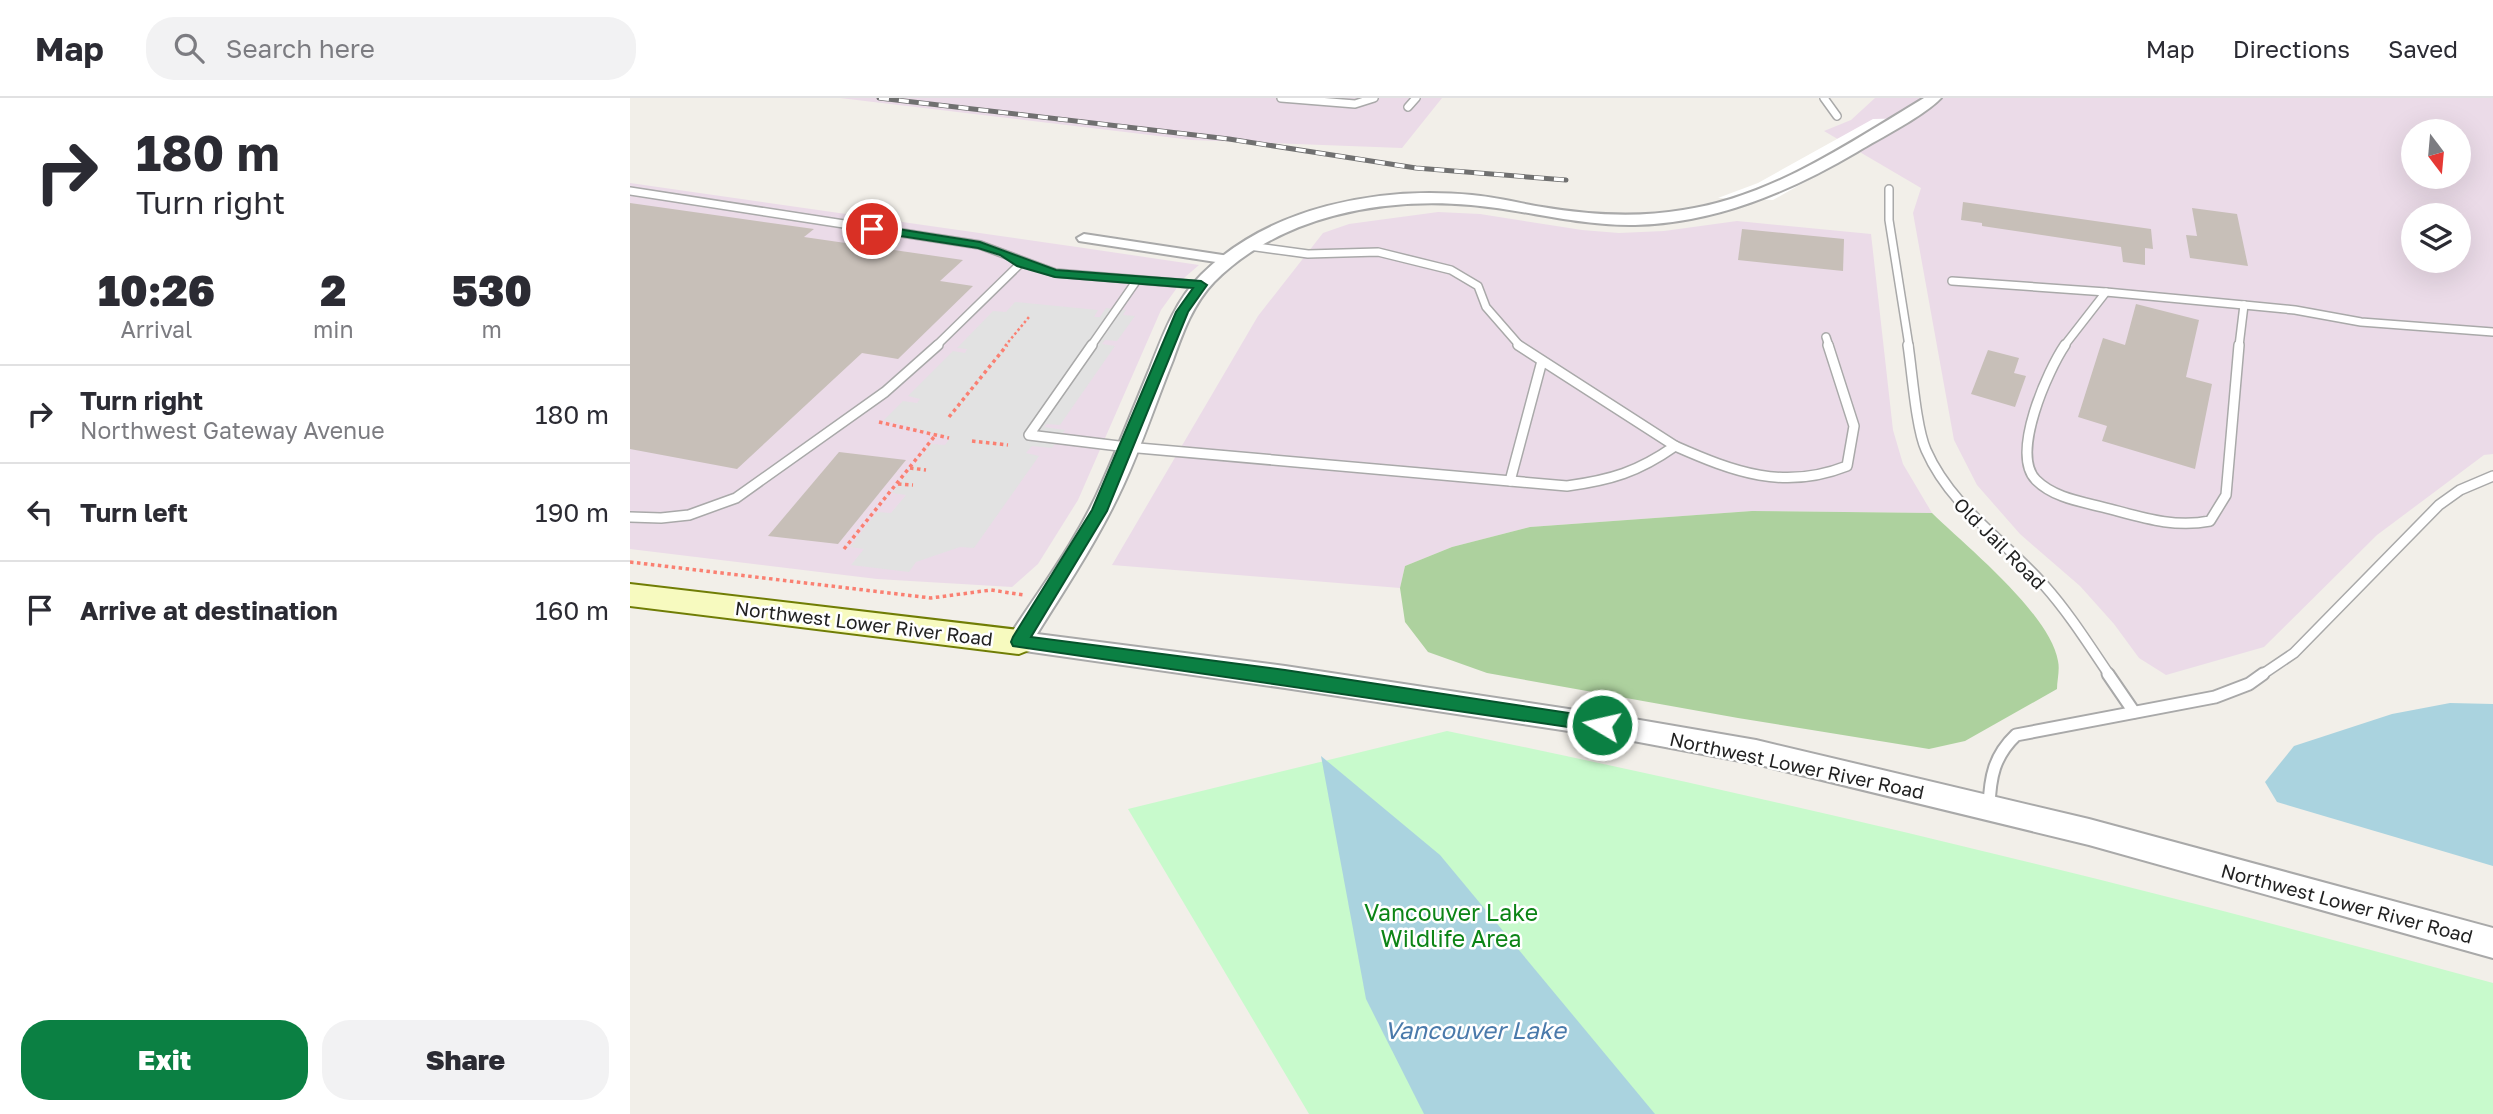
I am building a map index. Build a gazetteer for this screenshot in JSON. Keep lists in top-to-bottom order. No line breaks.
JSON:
{"streets":{"main road":["Northwest Lower River Road"],"lane":["Old Jail Road"]},"water":["Vancouver Lake"],"parks":["Vancouver Lake Wildlife Area"],"north":"bottom","page":{"header":"Map","search":"Search here","nav":["Map","Directions","Saved"],"turn":["180 m","Turn right"],"eta":["10:26","Arrival","2","min","530","m"],"list":[{"name":"Turn right","note":"Northwest Gateway Avenue","value":"180 m"},{"name":"Turn left","value":"190 m"},{"name":"Arrive at destination","value":"160 m"}],"buttons":["Exit","Share"]}}
